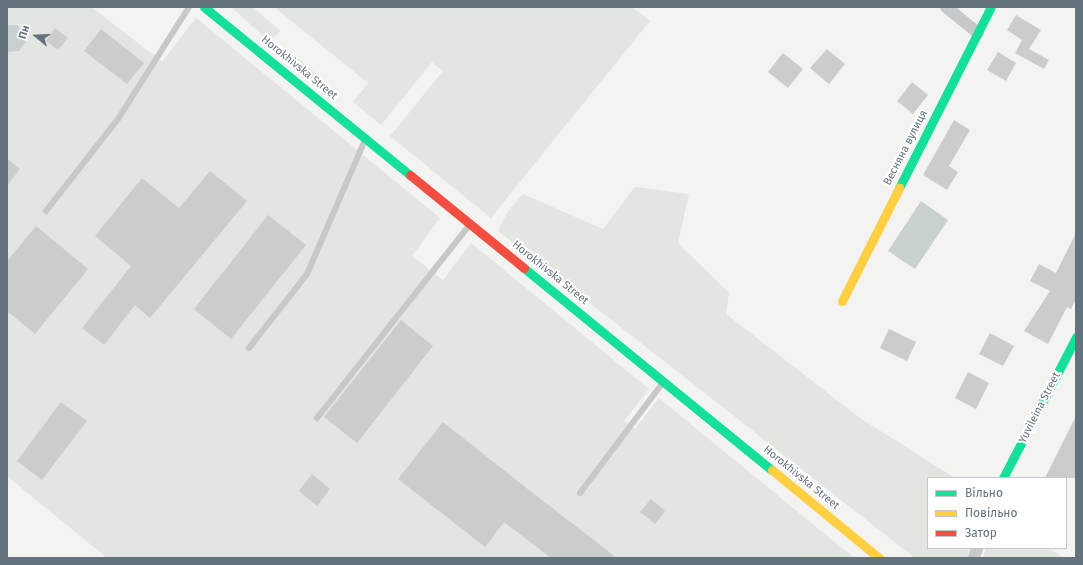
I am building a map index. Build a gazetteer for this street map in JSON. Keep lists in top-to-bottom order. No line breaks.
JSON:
{"streets":{"main road":["Horokhivska Street","Весняна вулиця","Yuvileina Street"]},"legend":["Вільно","Повільно","Затор"],"north":"left"}
